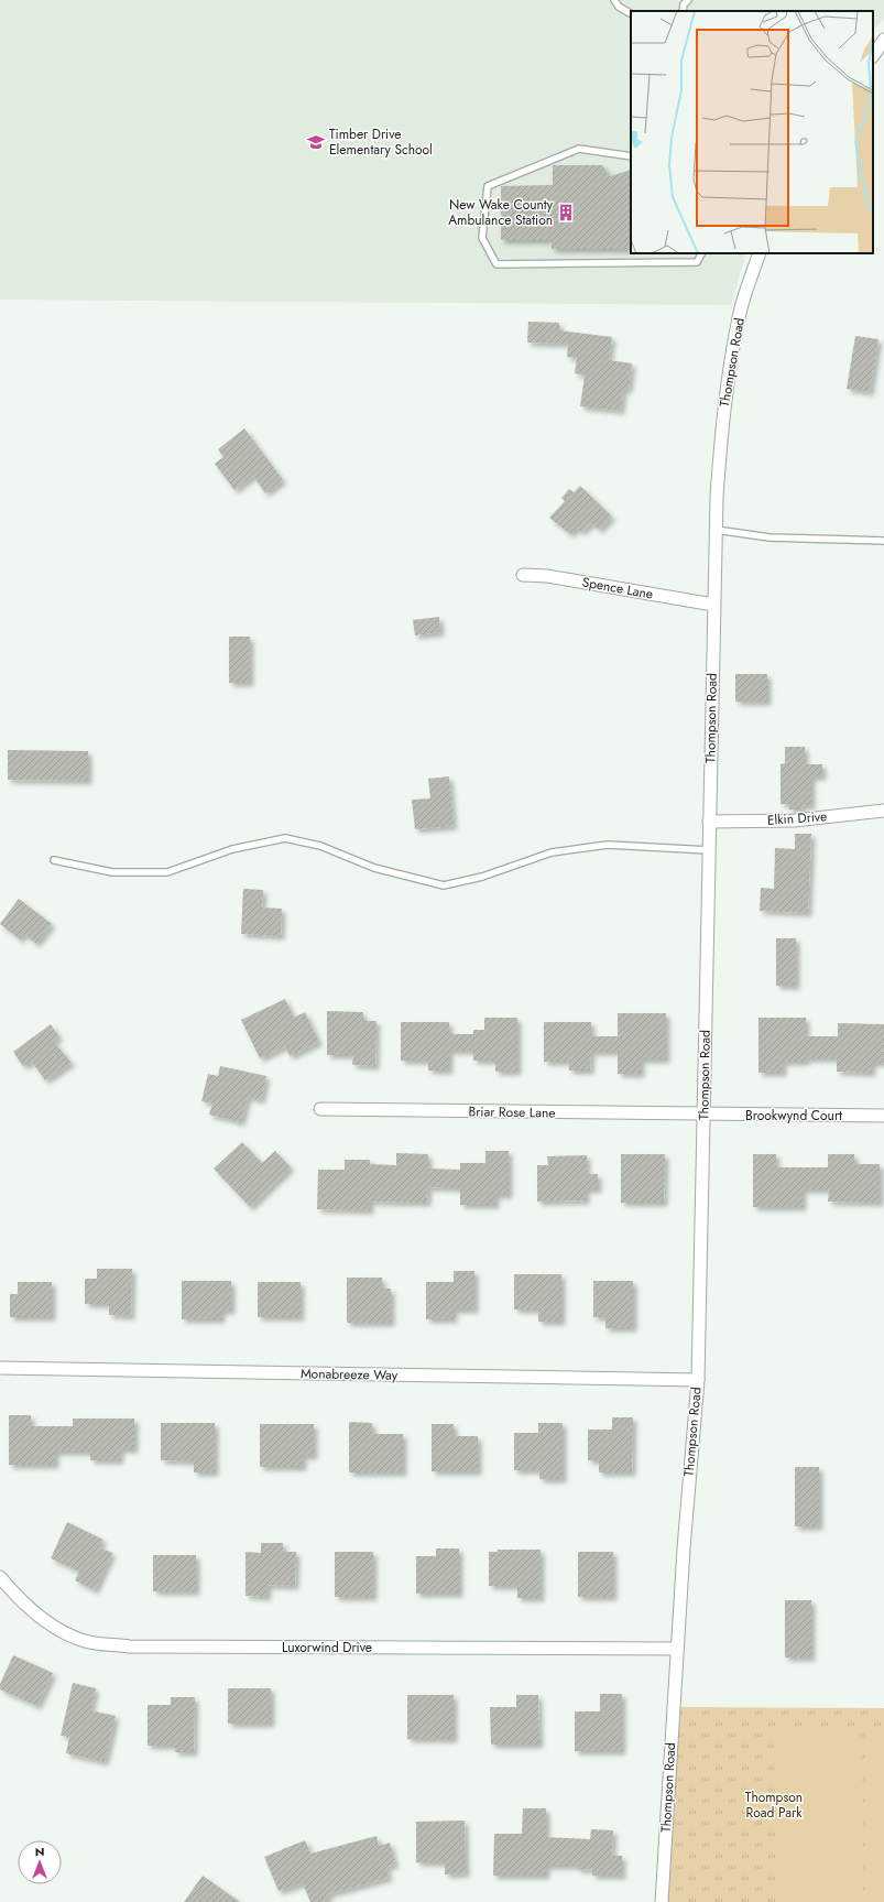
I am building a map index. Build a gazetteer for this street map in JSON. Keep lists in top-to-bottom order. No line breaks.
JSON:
{"streets":{"street":["Thompson Road","Spence Lane","Elkin Drive","Briar Rose Lane","Brookwynd Court","Monabreeze Way","Luxorwind Drive"]},"crossings":[["Thompson Road","Spence Lane"],["Thompson Road","Elkin Drive"],["Thompson Road","Briar Rose Lane"],["Thompson Road","Brookwynd Court"],["Thompson Road","Monabreeze Way"],["Thompson Road","Luxorwind Drive"],["Briar Rose Lane","Brookwynd Court"]],"parks":["Thompson Road Park"],"places":{"school or university":["Timber Drive Elementary School"],"building":["New Wake County Ambulance Station"]},"north":"top"}
